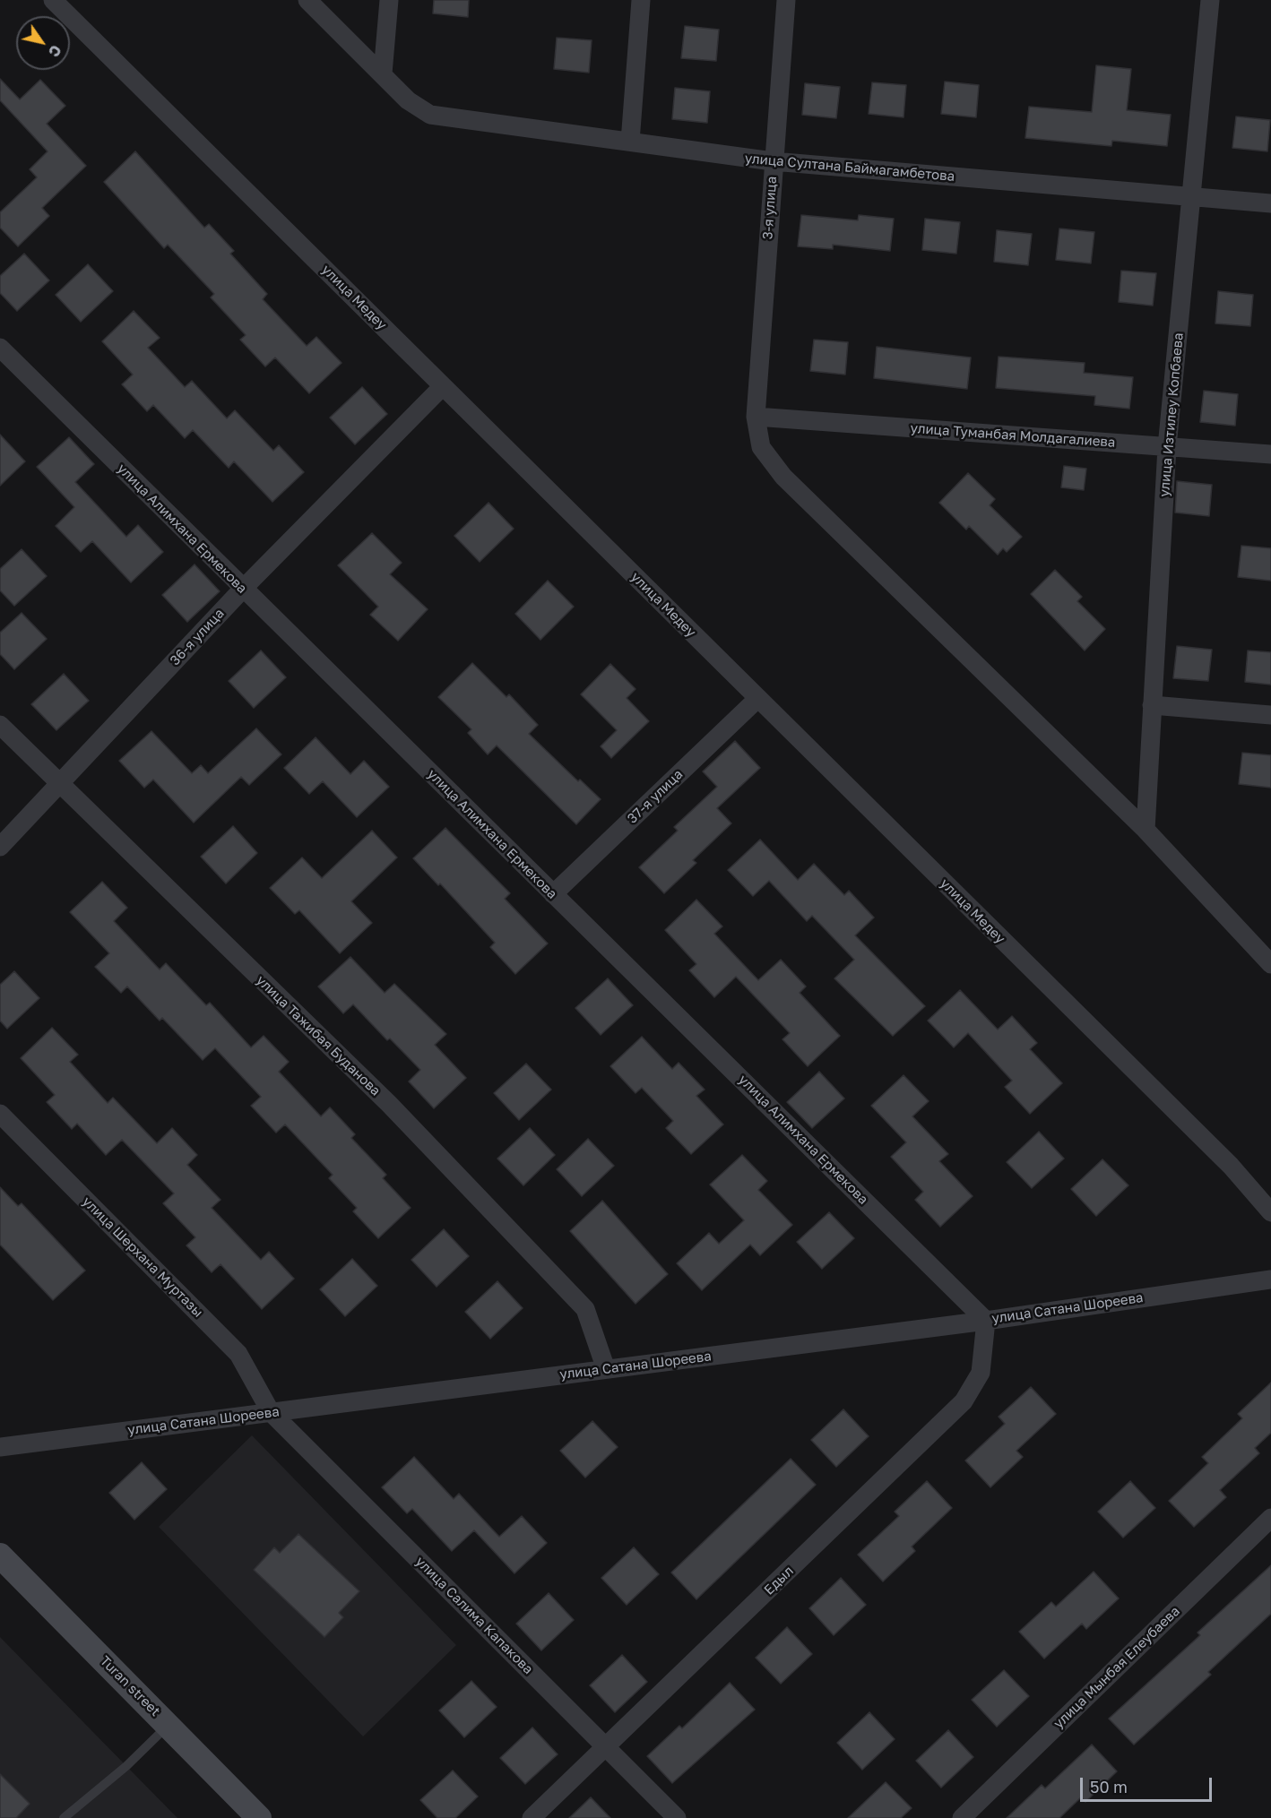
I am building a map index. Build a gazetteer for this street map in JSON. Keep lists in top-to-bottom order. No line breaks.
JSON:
{"streets":{"street":["улица Султана Баймагамбетова","3-я улица","улица Медеу","улица Изтилеу Копбаева","улица Туманбая Молдагалиева","улица Алимхана Ермекова","36-я улица","37-я улица","улица Тажибая Буданова","улица Шерхана Муртазы","улица Сатана Шореева","Едыл","улица Салима Капакова","улица Мынбая Елеубаева","Turan street"]},"crossings":[["улица Султана Баймагамбетова","3-я улица"],["улица Султана Баймагамбетова","улица Изтилеу Копбаева"],["3-я улица","улица Туманбая Молдагалиева"],["улица Медеу","36-я улица"],["улица Медеу","37-я улица"],["улица Изтилеу Копбаева","улица Туманбая Молдагалиева"],["улица Алимхана Ермекова","36-я улица"],["улица Алимхана Ермекова","37-я улица"],["улица Алимхана Ермекова","улица Сатана Шореева"],["улица Алимхана Ермекова","Едыл"],["36-я улица","улица Тажибая Буданова"],["улица Тажибая Буданова","улица Сатана Шореева"],["улица Шерхана Муртазы","улица Сатана Шореева"],["улица Шерхана Муртазы","улица Салима Капакова"],["улица Сатана Шореева","Едыл"],["улица Сатана Шореева","улица Салима Капакова"],["Едыл","улица Салима Капакова"]],"scale_bar":"50 m","north":"bottom right"}
